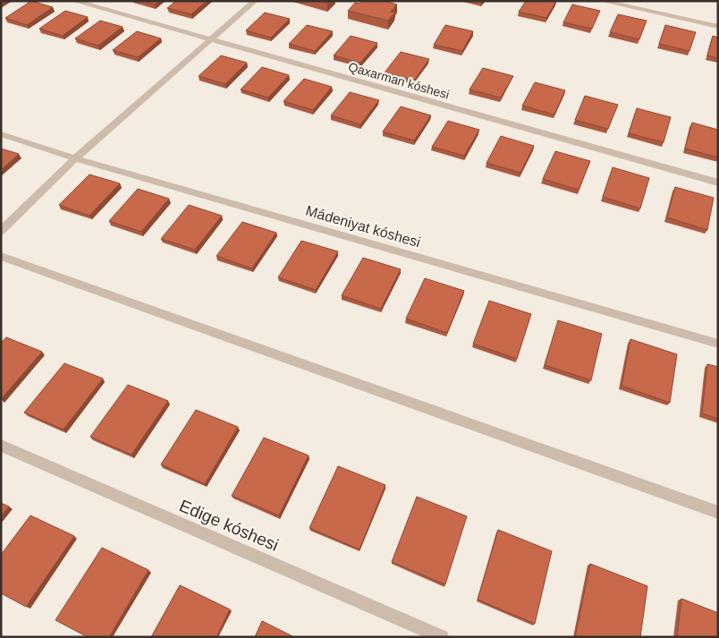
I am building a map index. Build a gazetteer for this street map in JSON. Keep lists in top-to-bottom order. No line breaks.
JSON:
{"streets":{"street":["Qaxarman kóshesi","Mádeniyat kóshesi","Edige kóshesi"]}}
